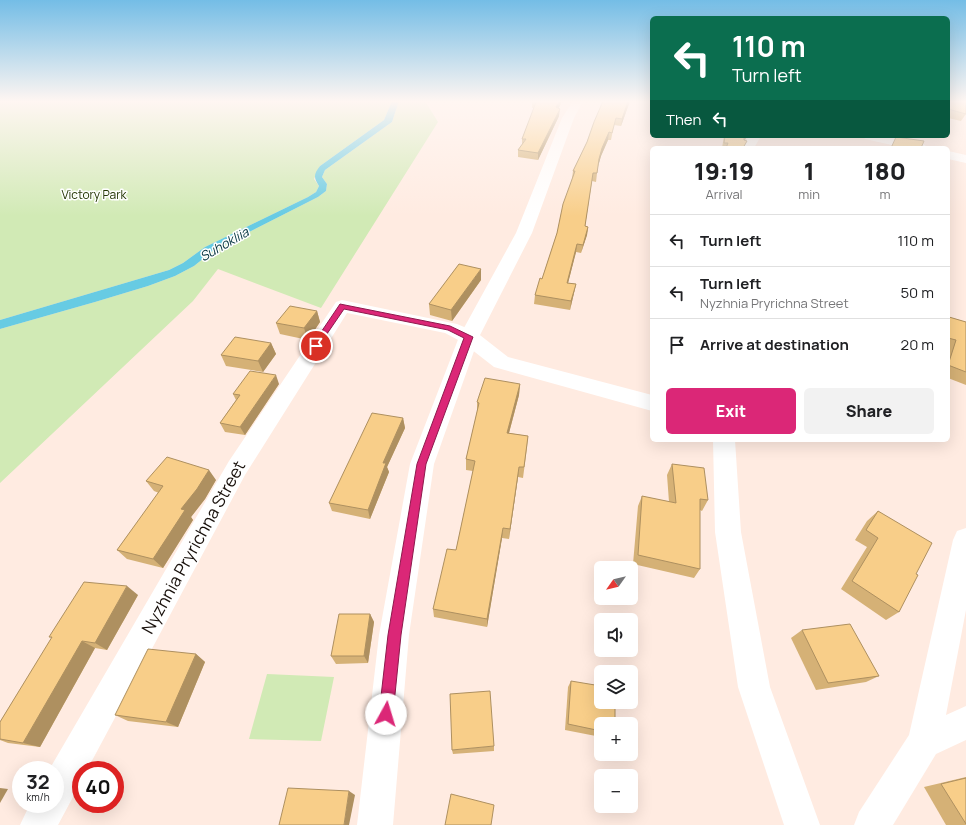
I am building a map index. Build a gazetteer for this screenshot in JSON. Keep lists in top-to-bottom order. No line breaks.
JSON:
{"streets":{"street":["Nyzhnia Pryrichna Street"]},"water":["Suhokliia"],"parks":["Victory Park"],"north":"bottom left","page":{"turn":["110 m","Turn left"],"then":"Then","eta":["19:19","Arrival","1","min","180","m"],"list":[{"name":"Turn left","value":"110 m"},{"name":"Turn left","note":"Nyzhnia Pryrichna Street","value":"50 m"},{"name":"Arrive at destination","value":"20 m"}],"buttons":["Exit","Share"],"map_buttons":["+","−"],"speed":"32 km/h","limit":"40"}}
